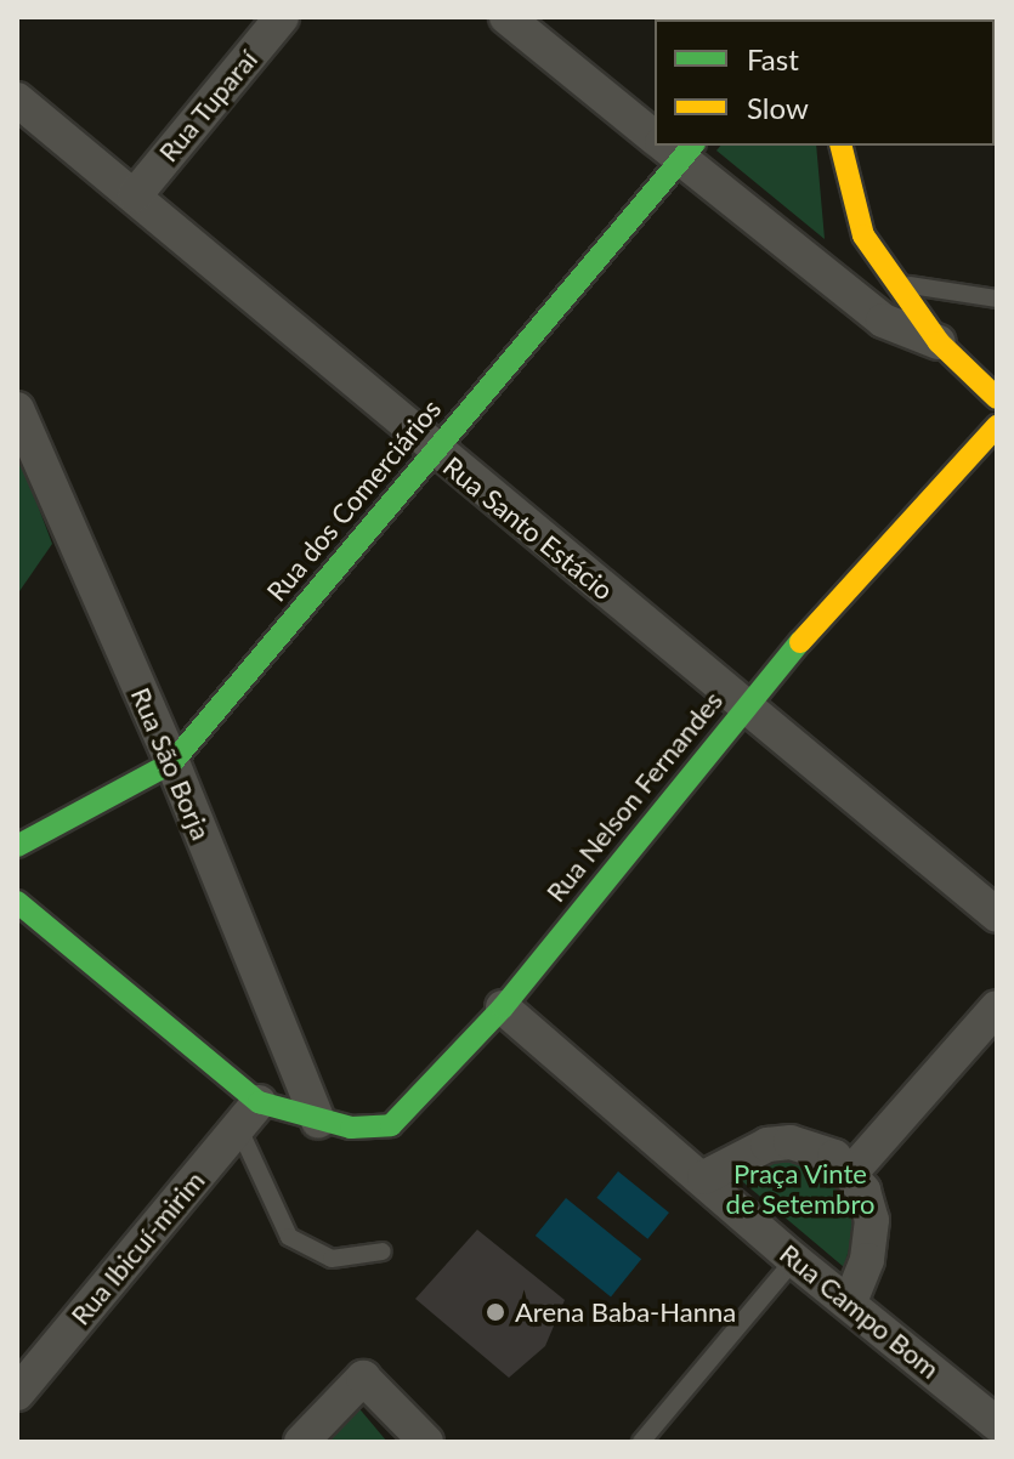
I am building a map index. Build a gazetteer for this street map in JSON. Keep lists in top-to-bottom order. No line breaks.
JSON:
{"streets":{"street":["Rua Tuparaí","Rua dos Comerciários","Rua Santo Estácio","Rua São Borja","Rua Nelson Fernandes","Rua Ibicuí-mirim","Rua Campo Bom"]},"crossings":[["Rua Tuparaí","Rua Santo Estácio"],["Rua dos Comerciários","Rua Santo Estácio"],["Rua dos Comerciários","Rua São Borja"],["Rua Santo Estácio","Rua Nelson Fernandes"],["Rua São Borja","Rua Nelson Fernandes"],["Rua São Borja","Rua Ibicuí-mirim"],["Rua Nelson Fernandes","Rua Ibicuí-mirim"],["Rua Nelson Fernandes","Rua Campo Bom"]],"parks":["Praça Vinte de Setembro"],"places":["Arena Baba-Hanna"],"legend":["Fast","Slow"]}
